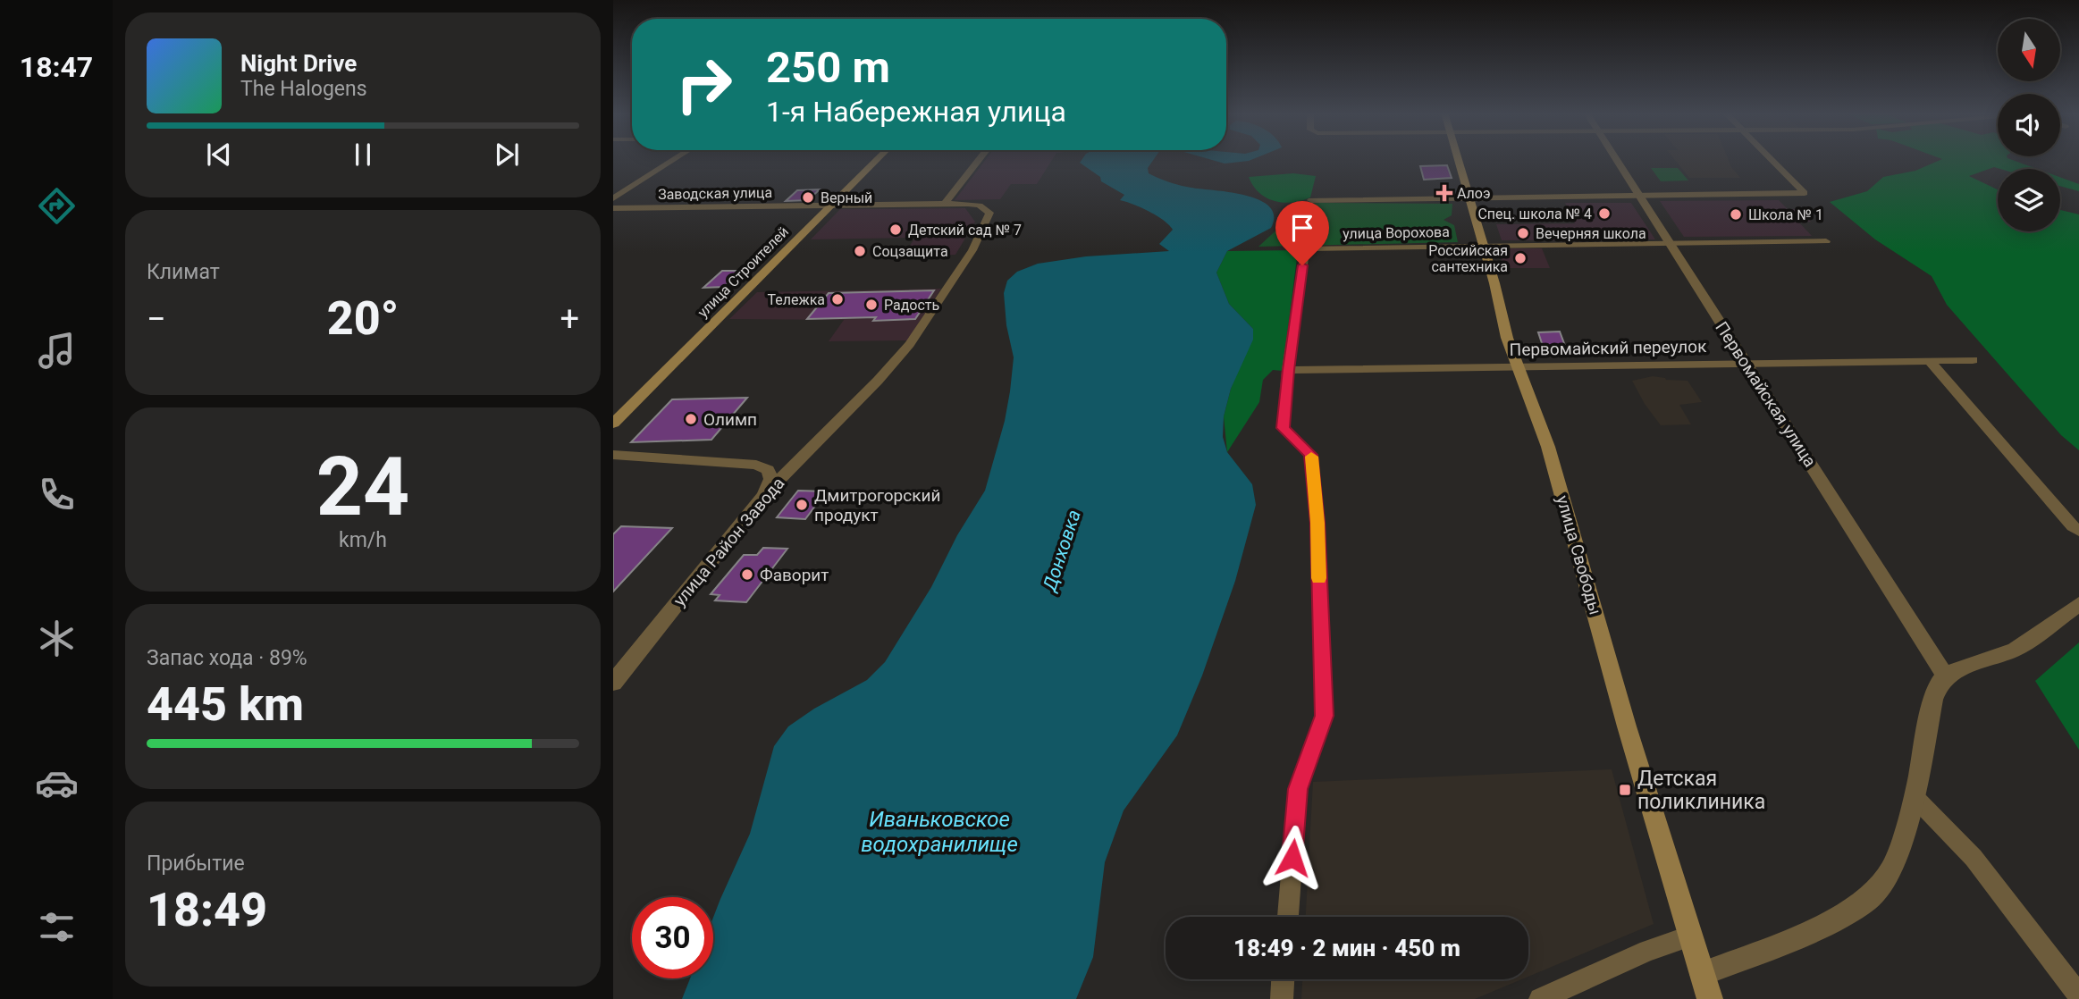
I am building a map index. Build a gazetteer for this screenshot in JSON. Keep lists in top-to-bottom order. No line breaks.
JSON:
{"streets":{"main road":["улица Строителей","улица Свободы"],"street":["Заводская улица","улица Ворохова","Первомайский переулок","Первомайская улица","улица Район Завода"]},"crossings":[["Заводская улица","улица Строителей"],["Заводская улица","улица Район Завода"],["улица Ворохова","Первомайский переулок"],["улица Ворохова","Первомайская улица"],["улица Ворохова","улица Свободы"],["Первомайский переулок","Первомайская улица"],["Первомайский переулок","улица Свободы"]],"water":["Донховка","Иваньковское водохранилище"],"places":{"health":["Алоэ"],"other":["Верный","Спец. школа № 4","Школа № 1","Детский сад № 7","Вечерняя школа","Соцзащита","Российская сантехника","Тележка","Радость","Олимп","Дмитрогорский продукт","Фаворит"],"transit":["Детская поликлиника"]},"north":"bottom","page":{"tabs":"18:47","turn":["250 m","1-я Набережная улица"],"song":["Night Drive","The Halogens"],"tile":["Климат",["24","km/h"],["Запас хода · 89%","445 km"],["Прибытие","18:49"]],"heat":["−","20°","+"],"limit":"30","trip":"18:49 · 2 мин · 450 m"}}
